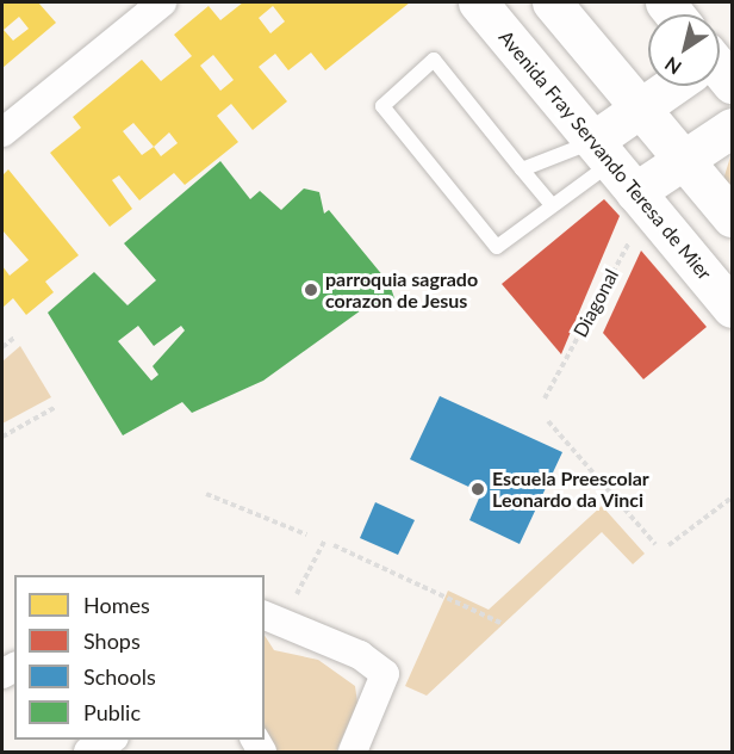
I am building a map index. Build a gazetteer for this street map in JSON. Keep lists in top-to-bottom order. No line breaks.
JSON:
{"streets":{"street":["Avenida Fray Servando Teresa de Mier"],"path":["Diagonal"]},"crossings":[["Avenida Fray Servando Teresa de Mier","Diagonal"]],"places":["parroquia sagrado corazon de Jesus","Escuela Preescolar Leonardo da Vinci"],"legend":["Homes","Shops","Schools","Public"],"north":"bottom left"}
